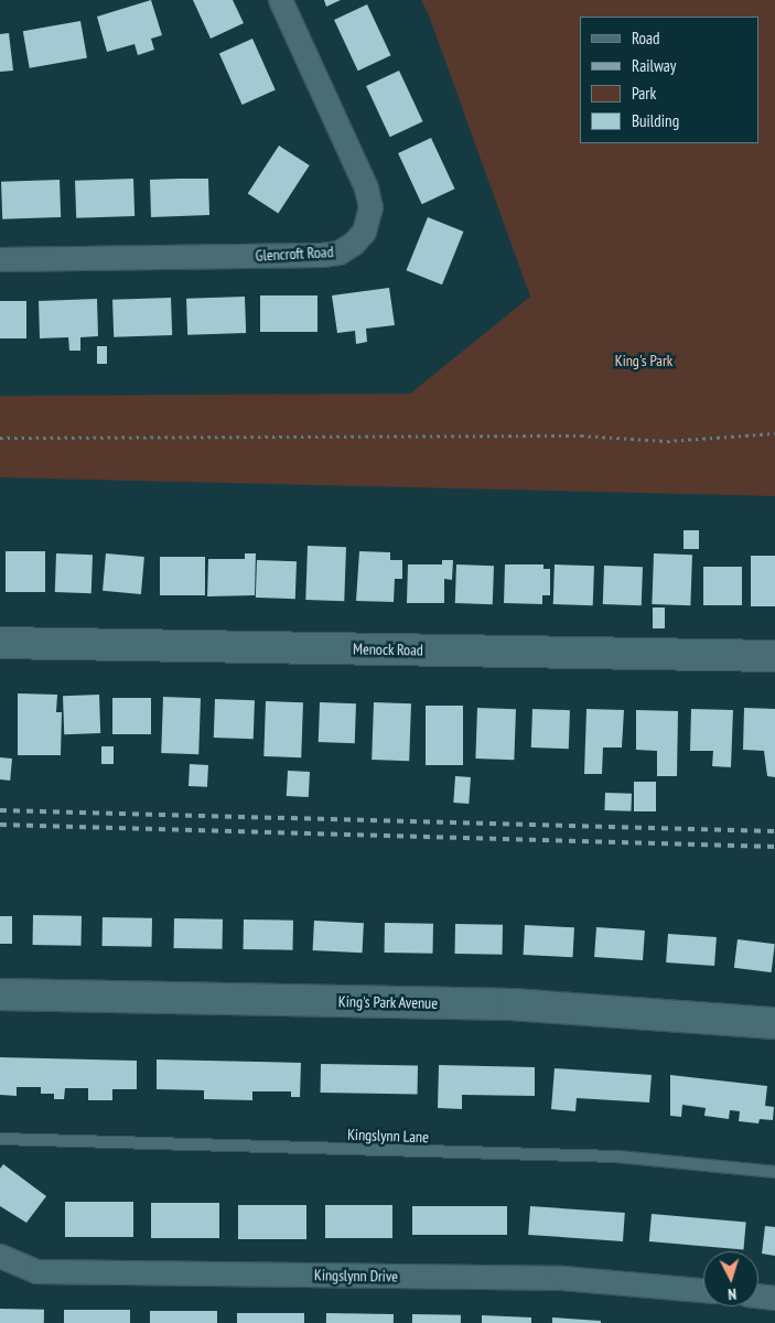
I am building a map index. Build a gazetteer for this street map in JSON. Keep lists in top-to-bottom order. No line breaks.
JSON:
{"streets":{"street":["Glencroft Road","Menock Road","King's Park Avenue","Kingslynn Drive"],"lane":["Kingslynn Lane"]},"parks":["King's Park"],"legend":["Road","Railway","Park","Building"],"north":"bottom"}
